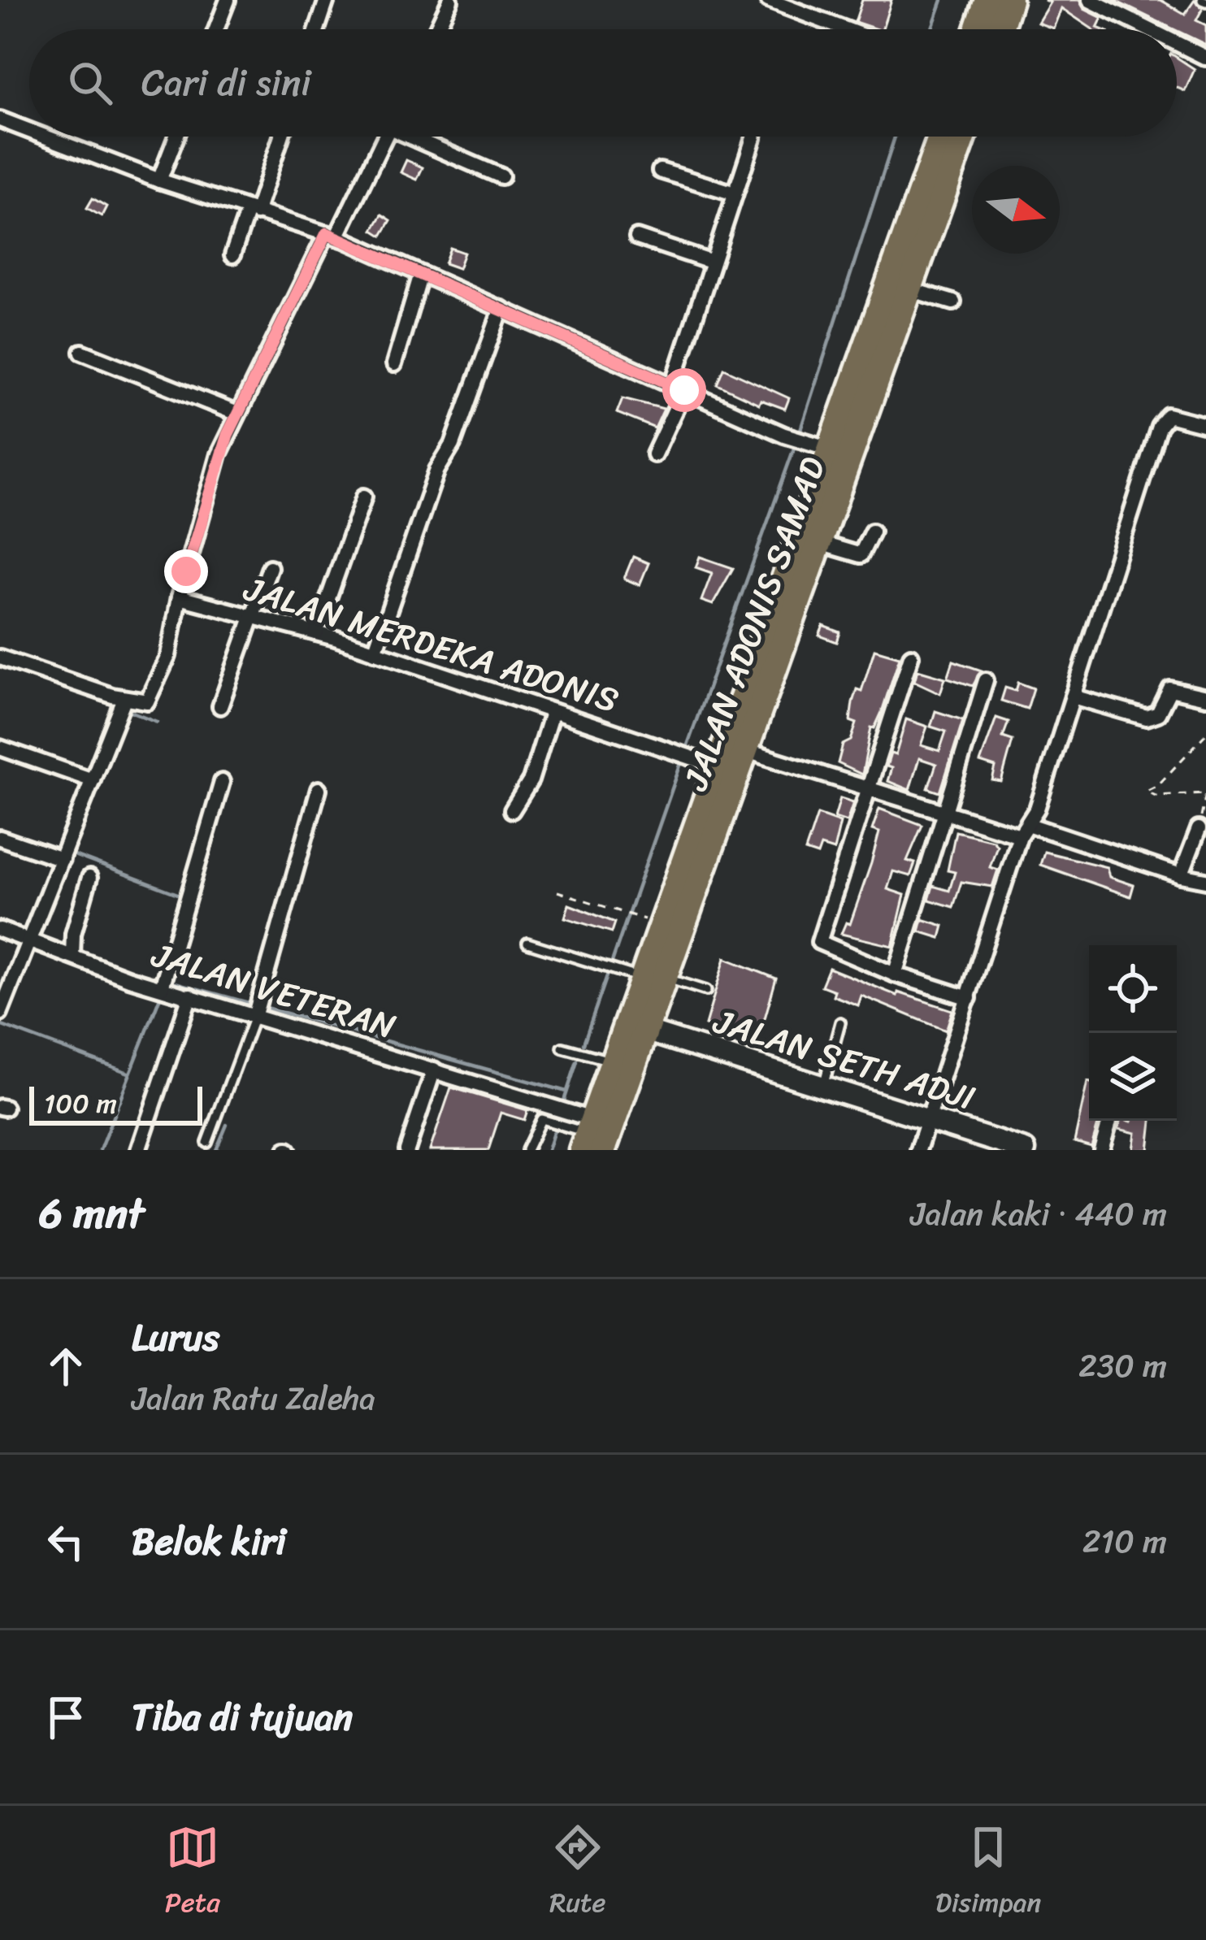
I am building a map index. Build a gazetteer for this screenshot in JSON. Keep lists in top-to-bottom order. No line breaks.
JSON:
{"streets":{"highway":["JALAN ADONIS SAMAD"],"street":["JALAN MERDEKA ADONIS","JALAN VETERAN","JALAN SETH ADJI"]},"crossings":[["JALAN ADONIS SAMAD","JALAN VETERAN"],["JALAN ADONIS SAMAD","JALAN SETH ADJI"]],"scale_bar":"100 m","north":"right","page":{"search":"Cari di sini","scale":"100 m","heading":["6 mnt","Jalan kaki · 440 m"],"list":[["Lurus","Jalan Ratu Zaleha","230 m"],["Belok kiri","210 m"],"Tiba di tujuan"],"nav":["Peta","Rute","Disimpan"]}}
